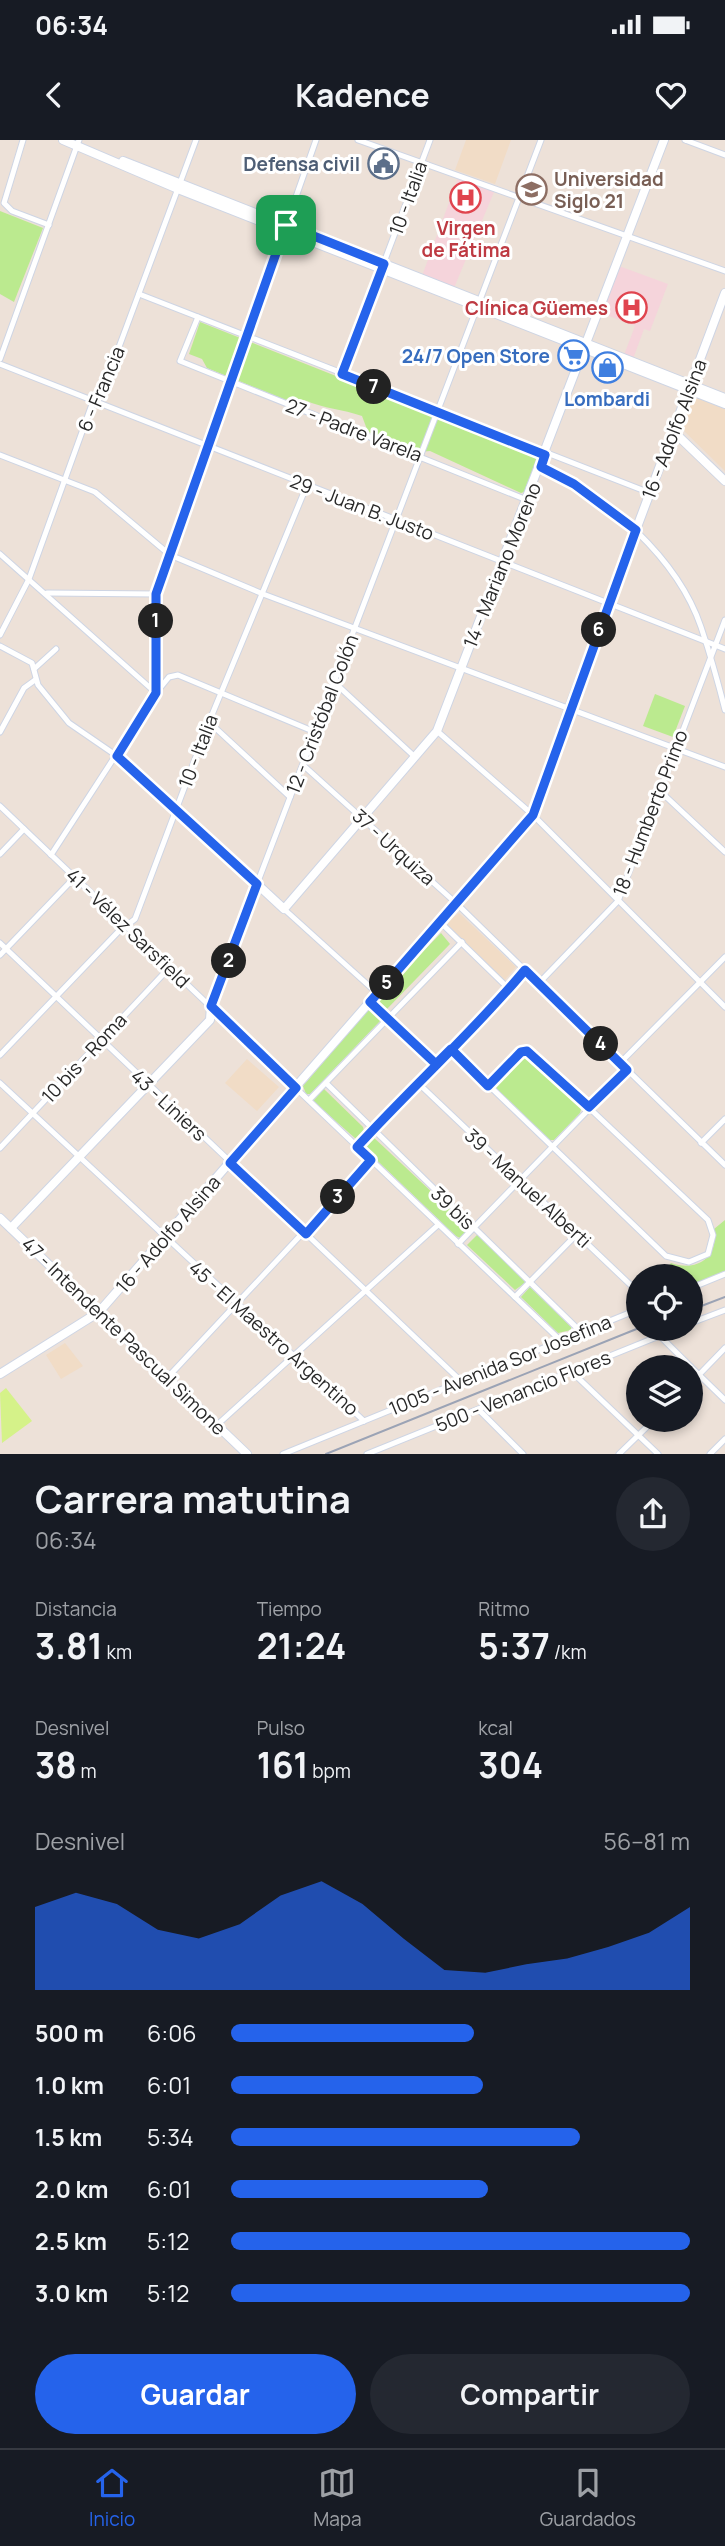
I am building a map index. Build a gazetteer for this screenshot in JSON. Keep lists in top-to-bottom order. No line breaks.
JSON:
{"streets":{"street":["10 - Italia","6 - Francia","16 - Adolfo Alsina","27 - Padre Varela","29 - Juan B. Justo","14 - Mariano Moreno","12 - Cristóbal Colón","18 - Humberto Primo","37 - Urquiza","41 - Vélez Sarsfield","10 bis - Roma","43 - Liniers","39 - Manuel Alberti","39 bis","47 - Intendente Pascual Simone","45 - El Maestro Argentino","1005 - Avenida Sor Josefina","500 - Venancio Flores"]},"crossings":[["10 - Italia","29 - Juan B. Justo"],["10 - Italia","41 - Vélez Sarsfield"],["10 - Italia","43 - Liniers"],["6 - Francia","29 - Juan B. Justo"],["16 - Adolfo Alsina","29 - Juan B. Justo"],["16 - Adolfo Alsina","37 - Urquiza"],["16 - Adolfo Alsina","41 - Vélez Sarsfield"],["16 - Adolfo Alsina","43 - Liniers"],["16 - Adolfo Alsina","47 - Intendente Pascual Simone"],["16 - Adolfo Alsina","45 - El Maestro Argentino"],["27 - Padre Varela","14 - Mariano Moreno"],["27 - Padre Varela","12 - Cristóbal Colón"],["29 - Juan B. Justo","14 - Mariano Moreno"],["29 - Juan B. Justo","12 - Cristóbal Colón"],["29 - Juan B. Justo","18 - Humberto Primo"],["14 - Mariano Moreno","37 - Urquiza"],["12 - Cristóbal Colón","37 - Urquiza"],["12 - Cristóbal Colón","41 - Vélez Sarsfield"],["12 - Cristóbal Colón","43 - Liniers"],["12 - Cristóbal Colón","47 - Intendente Pascual Simone"],["12 - Cristóbal Colón","45 - El Maestro Argentino"],["18 - Humberto Primo","37 - Urquiza"],["41 - Vélez Sarsfield","10 bis - Roma"],["41 - Vélez Sarsfield","1005 - Avenida Sor Josefina"],["10 bis - Roma","43 - Liniers"],["10 bis - Roma","45 - El Maestro Argentino"],["43 - Liniers","1005 - Avenida Sor Josefina"],["39 bis","1005 - Avenida Sor Josefina"],["45 - El Maestro Argentino","1005 - Avenida Sor Josefina"]],"places":{"public building":["Defensa civil"],"school or university":["Universidad Siglo 21"],"hospital":["Virgen de Fátima","Clínica Güemes"],"supermarket":["24/7 Open Store"],"shop":["Lombardi"]},"page":{"status":"06:34","header":"Kadence","pins":["7","1","6","2","5","4","3"],"heading":["Carrera matutina","06:34"],"stats":[["Distancia","3.81 km"],["Tiempo","21:24"],["Ritmo","5:37 /km"],["Desnivel","38 m"],["Pulso","161 bpm"],["kcal","304"]],"chart":["Desnivel","56–81 m"],"list":[{"name":"500 m","note":"6:06"},{"name":"1.0 km","note":"6:01"},{"name":"1.5 km","note":"5:34"},{"name":"2.0 km","note":"6:01"},{"name":"2.5 km","note":"5:12"},{"name":"3.0 km","note":"5:12"}],"buttons":["Guardar","Compartir"],"tabs":["Inicio","Mapa","Guardados"]}}
